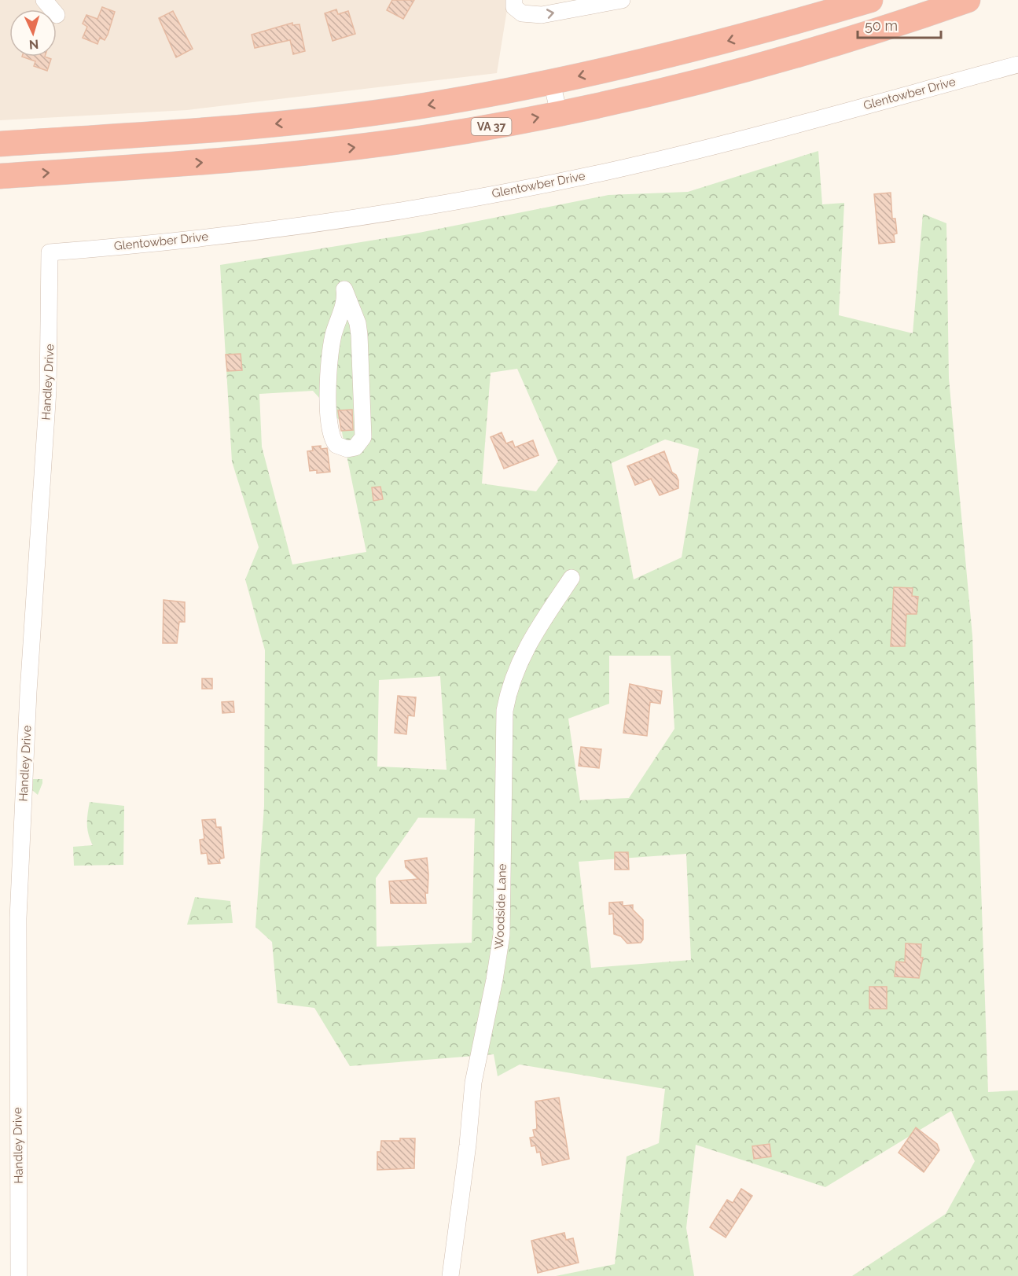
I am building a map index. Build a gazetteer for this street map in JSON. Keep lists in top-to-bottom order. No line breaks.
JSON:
{"streets":{"highway":["VA 37"],"street":["Glentowber Drive","Handley Drive","Woodside Lane"]},"crossings":[["Glentowber Drive","Handley Drive"]],"scale_bar":"50 m","north":"bottom"}
